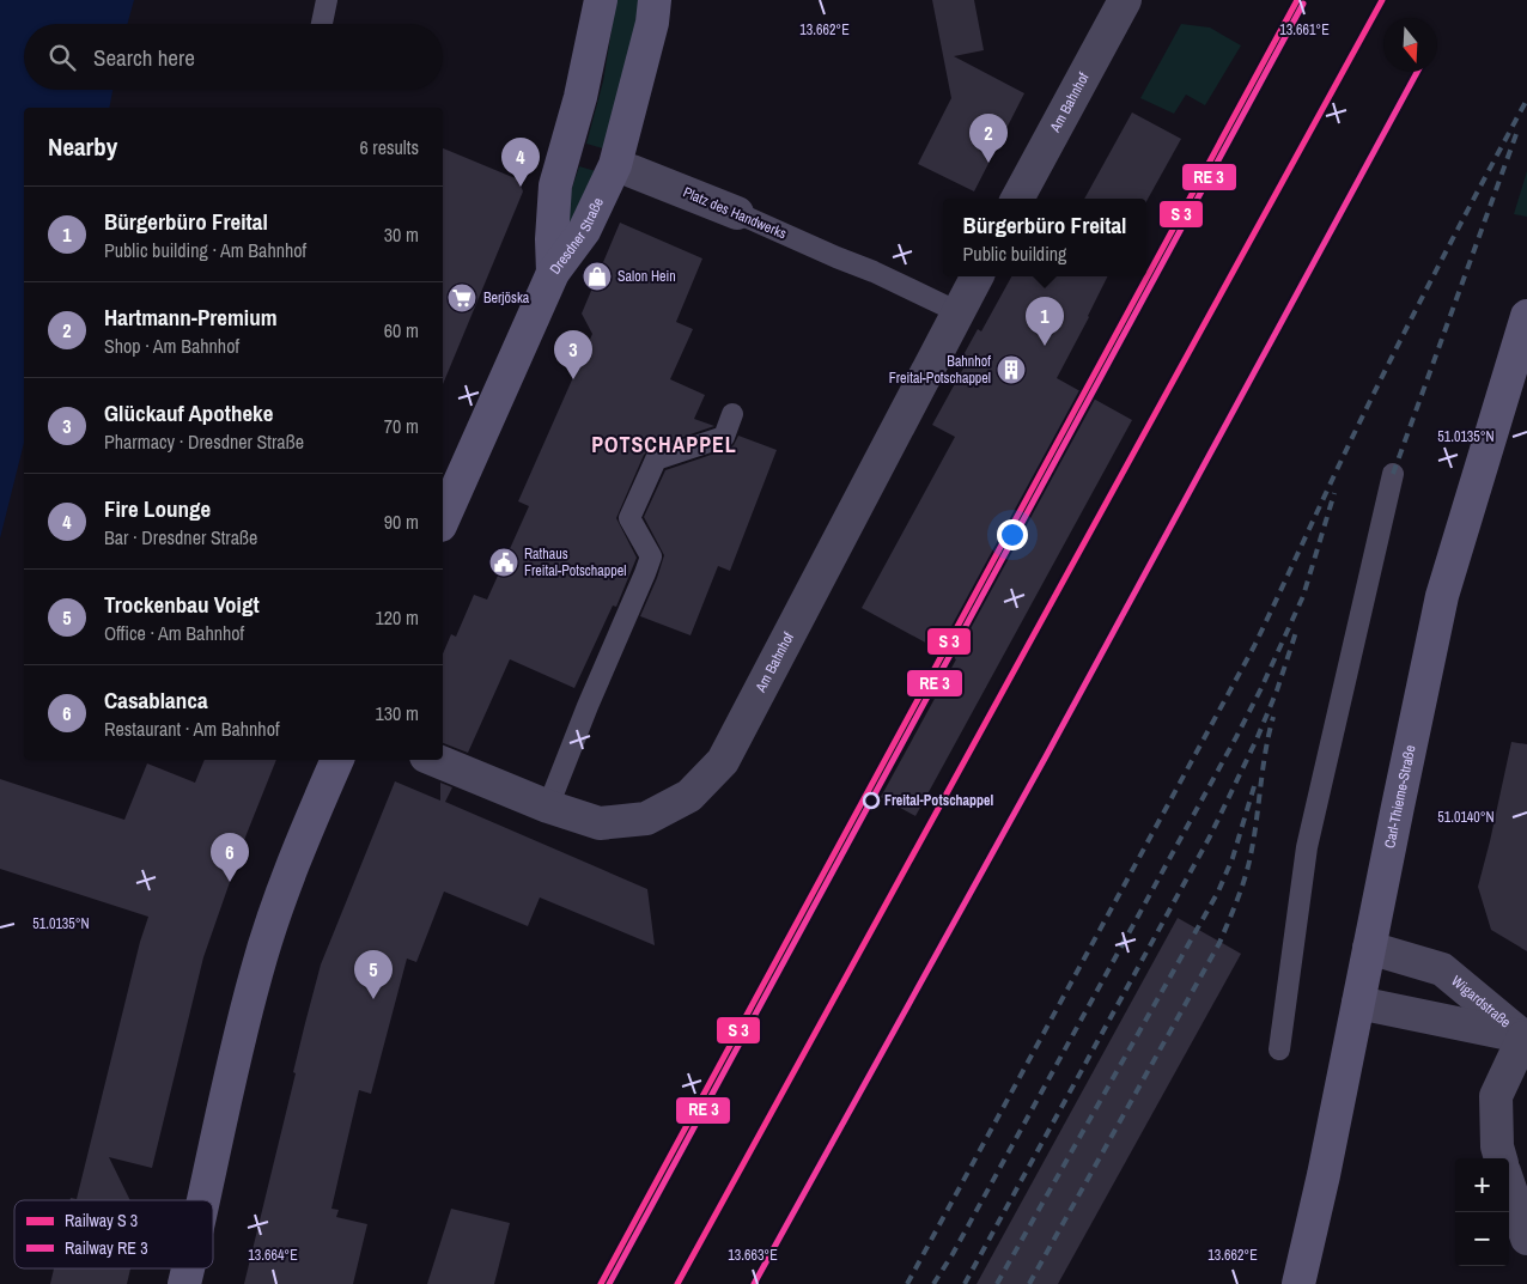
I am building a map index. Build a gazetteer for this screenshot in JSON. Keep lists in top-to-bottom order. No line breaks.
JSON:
{"streets":{"street":["Am Bahnhof","Platz des Handwerks","Dresdner Straße","Carl-Thieme-Straße","Wigardstraße"]},"crossings":[["Am Bahnhof","Platz des Handwerks"],["Carl-Thieme-Straße","Wigardstraße"]],"districts":["POTSCHAPPEL"],"places":{"shop":["Salon Hein"],"supermarket":["Berjöska"],"building":["Bahnhof Freital-Potschappel"],"public building":["Rathaus Freital-Potschappel"],"other":["Freital-Potschappel"]},"legend":["Railway S 3","Railway RE 3"],"north":"bottom","page":{"search":"Search here","heading":["Nearby","6 results"],"pins":["2","4","1","3","6","5"],"list":[{"mark":"1","name":"Bürgerbüro Freital","note":"Public building · Am Bahnhof","value":"30 m"},{"mark":"2","name":"Hartmann-Premium","note":"Shop · Am Bahnhof","value":"60 m"},{"mark":"3","name":"Glückauf Apotheke","note":"Pharmacy · Dresdner Straße","value":"70 m"},{"mark":"4","name":"Fire Lounge","note":"Bar · Dresdner Straße","value":"90 m"},{"mark":"5","name":"Trockenbau Voigt","note":"Office · Am Bahnhof","value":"120 m"},{"mark":"6","name":"Casablanca","note":"Restaurant · Am Bahnhof","value":"130 m"}],"popup":["Bürgerbüro Freital","Public building"],"map_buttons":["+","−"]},"coordinates":["13.662°E","13.661°E","51.0135°N","51.0140°N","13.664°E","13.663°E"]}
